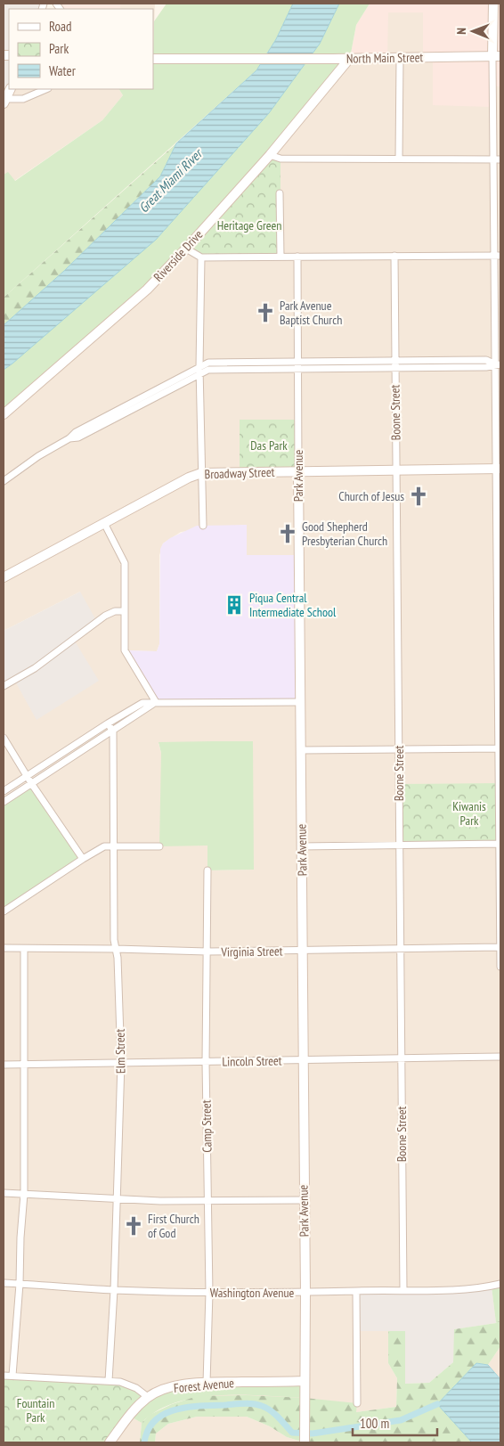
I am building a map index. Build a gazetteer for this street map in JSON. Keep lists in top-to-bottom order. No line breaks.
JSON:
{"streets":{"street":["North Main Street","Riverside Drive","Boone Street","Broadway Street","Park Avenue","Virginia Street","Elm Street","Lincoln Street","Camp Street","Washington Avenue","Forest Avenue"]},"crossings":[["North Main Street","Riverside Drive"],["Boone Street","Broadway Street"],["Boone Street","Virginia Street"],["Boone Street","Lincoln Street"],["Boone Street","Washington Avenue"],["Broadway Street","Park Avenue"],["Park Avenue","Virginia Street"],["Park Avenue","Lincoln Street"],["Park Avenue","Washington Avenue"],["Park Avenue","Forest Avenue"],["Virginia Street","Elm Street"],["Virginia Street","Camp Street"],["Elm Street","Lincoln Street"],["Elm Street","Washington Avenue"],["Lincoln Street","Camp Street"],["Camp Street","Washington Avenue"],["Camp Street","Forest Avenue"]],"water":["Great Miami River"],"parks":["Heritage Green","Das Park","Kiwanis Park","Fountain Park"],"places":{"church":["Park Avenue Baptist Church","Church of Jesus","Good Shepherd Presbyterian Church","First Church of God"],"building":["Piqua Central Intermediate School"]},"legend":["Road","Park","Water"],"scale_bar":"100 m","north":"left"}
